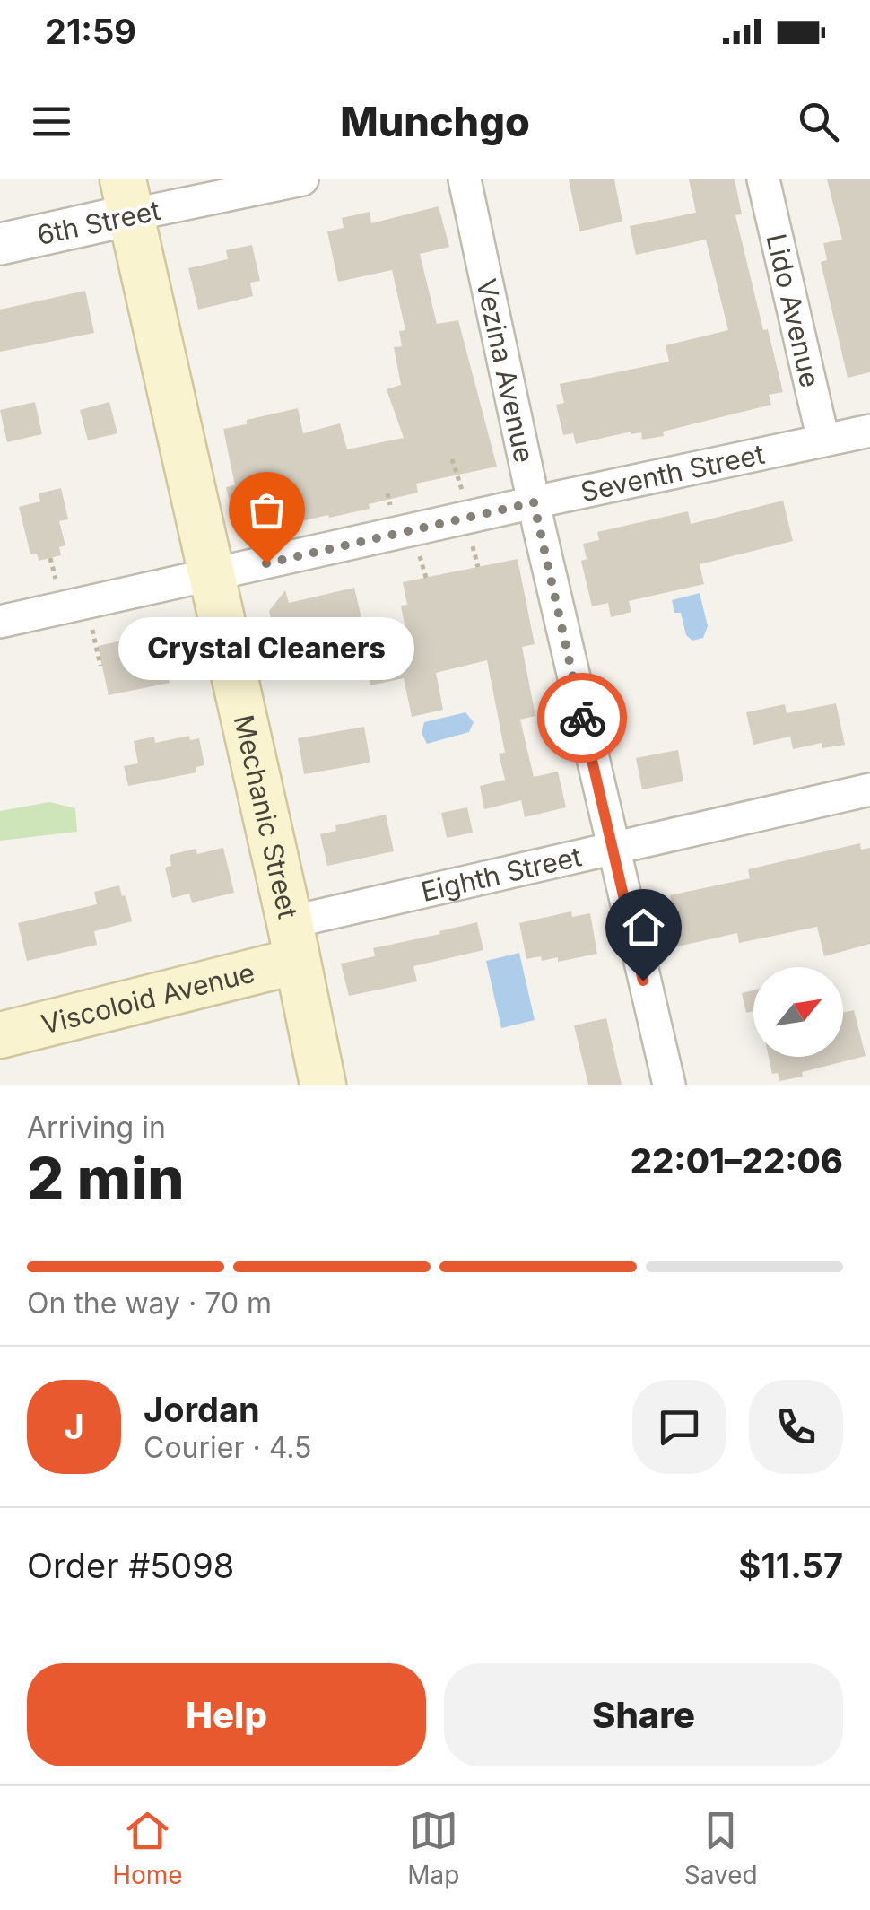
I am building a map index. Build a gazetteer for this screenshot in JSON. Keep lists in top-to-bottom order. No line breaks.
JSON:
{"streets":{"main road":["Mechanic Street","Viscoloid Avenue"],"street":["6th Street","Lido Avenue","Vezina Avenue","Seventh Street","Eighth Street"]},"crossings":[["6th Street","Mechanic Street"],["Lido Avenue","Seventh Street"],["Vezina Avenue","Seventh Street"],["Vezina Avenue","Eighth Street"],["Seventh Street","Mechanic Street"],["Mechanic Street","Eighth Street"],["Mechanic Street","Viscoloid Avenue"],["Eighth Street","Viscoloid Avenue"]],"places":["Crystal Cleaners"],"north":"top right","page":{"status":"21:59","header":"Munchgo","bubble":"Crystal Cleaners","heading":["2 min","Arriving in","22:01–22:06"],"panel":["Jordan","Courier · 4.5","Order #5098","$11.57"],"bar":"On the way · 70 m","round":"J","buttons":["Help","Share"],"tabs":["Home","Map","Saved"]}}
